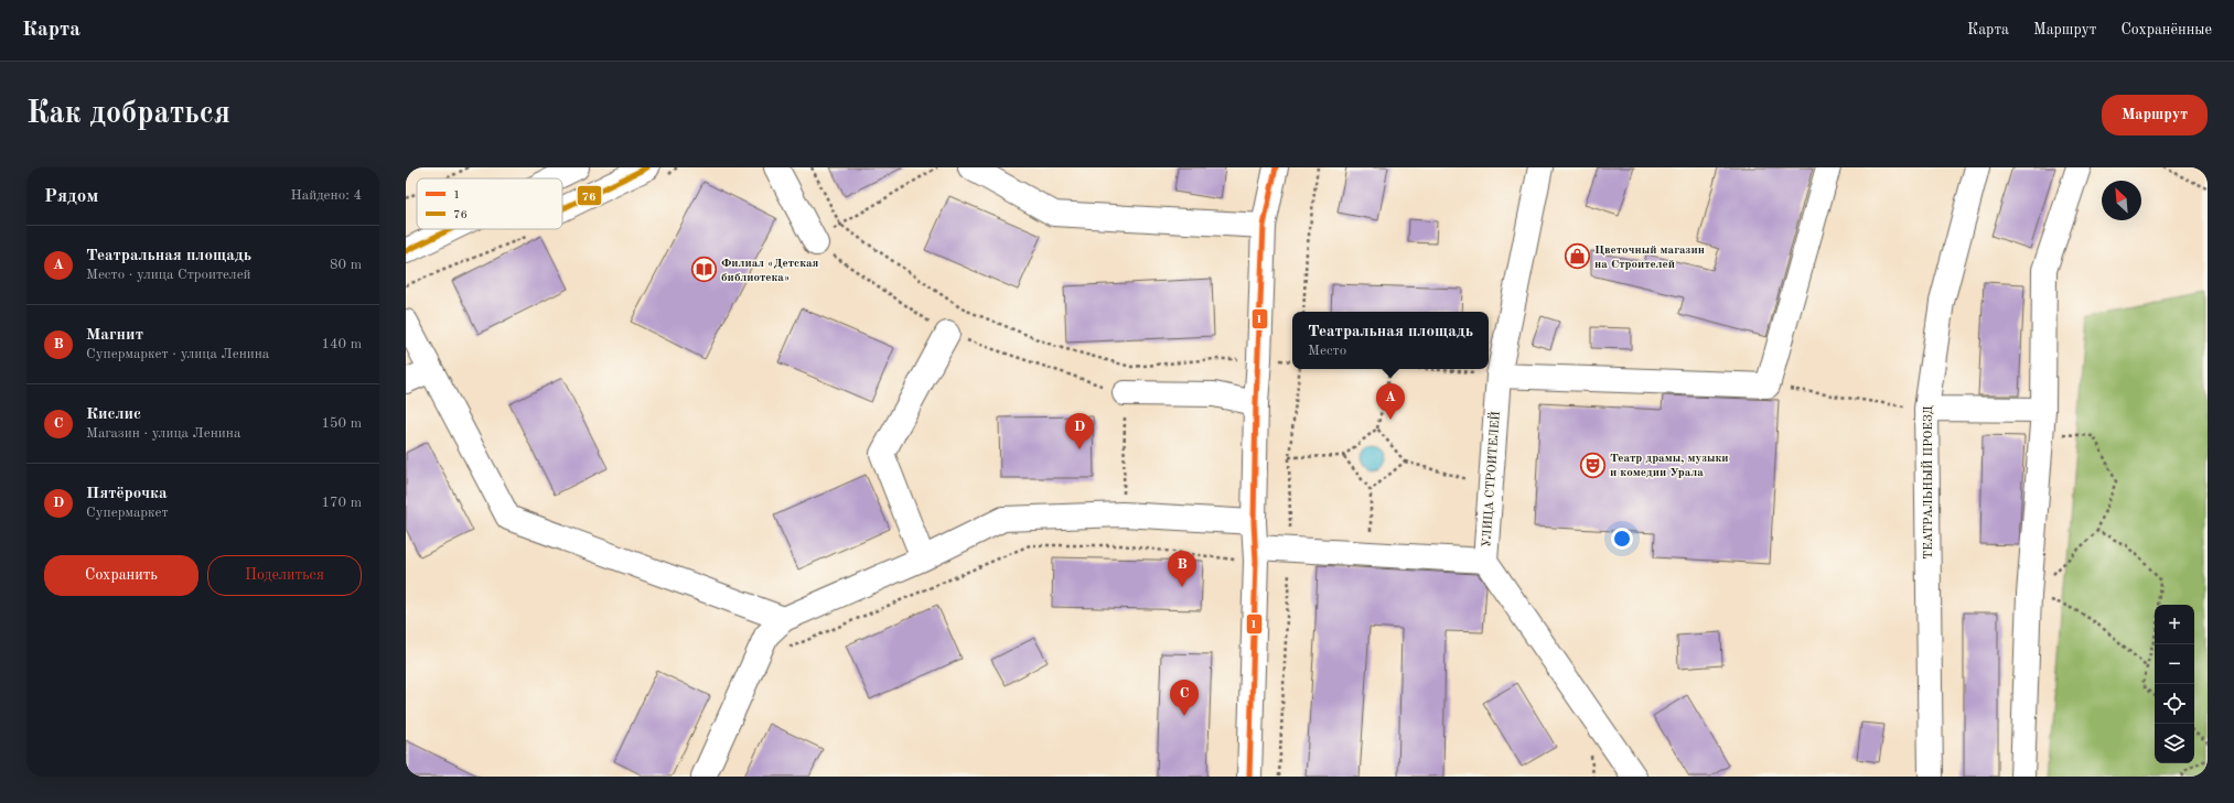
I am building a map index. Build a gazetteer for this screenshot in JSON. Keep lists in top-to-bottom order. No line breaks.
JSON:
{"streets":{"street":["УЛИЦА СТРОИТЕЛЕЙ","ТЕАТРАЛЬНЫЙ ПРОЕЗД"]},"places":{"shop":["Цветочный магазин на Строителей"],"library":["Филиал «Детская библиотека»"],"theatre":["Театр драмы, музыки и комедии Урала"]},"lines":["transit line 1","transit line 76"],"legend":["1","76"],"north":"top left","page":{"header":"Карта","nav":["Карта","Маршрут","Сохранённые"],"buttons":["Маршрут",["Сохранить","Поделиться"]],"title":"Как добраться","heading":["Рядом","Найдено: 4"],"list":[{"mark":"A","name":"Театральная площадь","note":"Место · улица Строителей","value":"80 m"},{"mark":"B","name":"Магнит","note":"Супермаркет · улица Ленина","value":"140 m"},{"mark":"C","name":"Кислис","note":"Магазин · улица Ленина","value":"150 m"},{"mark":"D","name":"Пятёрочка","note":"Супермаркет","value":"170 m"}],"popup":["Театральная площадь","Место"],"pins":["A","D","B","C"],"map_buttons":["+","−"]}}
